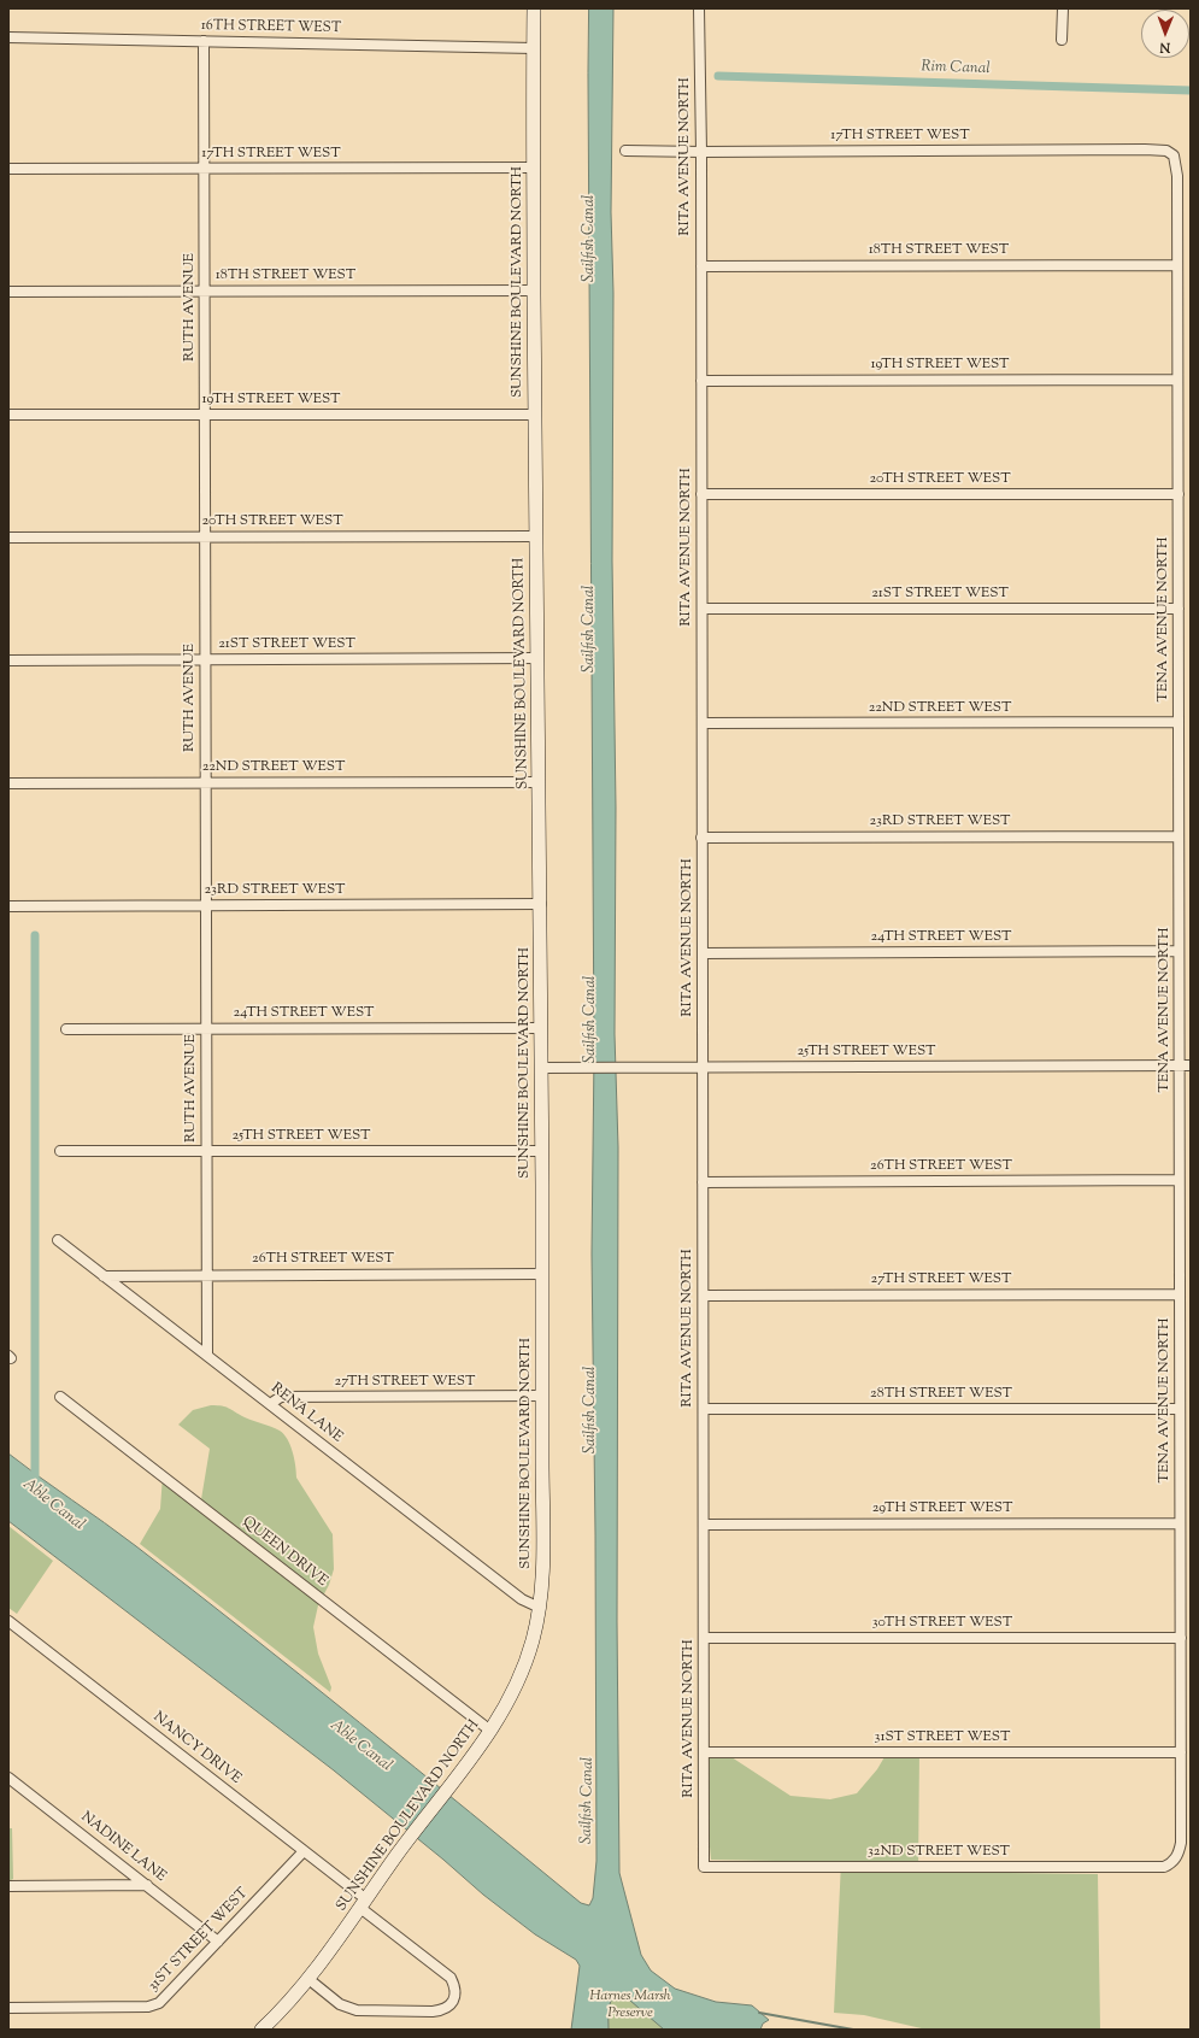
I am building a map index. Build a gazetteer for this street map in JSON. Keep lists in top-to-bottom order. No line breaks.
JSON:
{"streets":{"street":["16TH STREET WEST","17TH STREET WEST","RITA AVENUE NORTH","18TH STREET WEST","SUNSHINE BOULEVARD NORTH","RUTH AVENUE","19TH STREET WEST","20TH STREET WEST","21ST STREET WEST","TENA AVENUE NORTH","22ND STREET WEST","23RD STREET WEST","24TH STREET WEST","25TH STREET WEST","26TH STREET WEST","27TH STREET WEST","28TH STREET WEST","RENA LANE","29TH STREET WEST","QUEEN DRIVE","30TH STREET WEST","31ST STREET WEST","NANCY DRIVE","NADINE LANE","32ND STREET WEST"]},"crossings":[["16TH STREET WEST","SUNSHINE BOULEVARD NORTH"],["16TH STREET WEST","RUTH AVENUE"],["17TH STREET WEST","RITA AVENUE NORTH"],["17TH STREET WEST","SUNSHINE BOULEVARD NORTH"],["17TH STREET WEST","RUTH AVENUE"],["17TH STREET WEST","TENA AVENUE NORTH"],["RITA AVENUE NORTH","18TH STREET WEST"],["RITA AVENUE NORTH","19TH STREET WEST"],["RITA AVENUE NORTH","20TH STREET WEST"],["RITA AVENUE NORTH","21ST STREET WEST"],["RITA AVENUE NORTH","22ND STREET WEST"],["RITA AVENUE NORTH","23RD STREET WEST"],["RITA AVENUE NORTH","24TH STREET WEST"],["RITA AVENUE NORTH","25TH STREET WEST"],["RITA AVENUE NORTH","26TH STREET WEST"],["RITA AVENUE NORTH","27TH STREET WEST"],["RITA AVENUE NORTH","28TH STREET WEST"],["RITA AVENUE NORTH","29TH STREET WEST"],["RITA AVENUE NORTH","30TH STREET WEST"],["RITA AVENUE NORTH","31ST STREET WEST"],["RITA AVENUE NORTH","32ND STREET WEST"],["18TH STREET WEST","SUNSHINE BOULEVARD NORTH"],["18TH STREET WEST","RUTH AVENUE"],["18TH STREET WEST","TENA AVENUE NORTH"],["SUNSHINE BOULEVARD NORTH","19TH STREET WEST"],["SUNSHINE BOULEVARD NORTH","20TH STREET WEST"],["SUNSHINE BOULEVARD NORTH","21ST STREET WEST"],["SUNSHINE BOULEVARD NORTH","22ND STREET WEST"],["SUNSHINE BOULEVARD NORTH","23RD STREET WEST"],["SUNSHINE BOULEVARD NORTH","24TH STREET WEST"],["SUNSHINE BOULEVARD NORTH","25TH STREET WEST"],["SUNSHINE BOULEVARD NORTH","26TH STREET WEST"],["SUNSHINE BOULEVARD NORTH","27TH STREET WEST"],["SUNSHINE BOULEVARD NORTH","RENA LANE"],["SUNSHINE BOULEVARD NORTH","QUEEN DRIVE"],["SUNSHINE BOULEVARD NORTH","NANCY DRIVE"],["RUTH AVENUE","19TH STREET WEST"],["RUTH AVENUE","20TH STREET WEST"],["RUTH AVENUE","21ST STREET WEST"],["RUTH AVENUE","22ND STREET WEST"],["RUTH AVENUE","23RD STREET WEST"],["RUTH AVENUE","24TH STREET WEST"],["RUTH AVENUE","25TH STREET WEST"],["RUTH AVENUE","26TH STREET WEST"],["RUTH AVENUE","RENA LANE"],["19TH STREET WEST","TENA AVENUE NORTH"],["20TH STREET WEST","TENA AVENUE NORTH"],["21ST STREET WEST","TENA AVENUE NORTH"],["TENA AVENUE NORTH","22ND STREET WEST"],["TENA AVENUE NORTH","23RD STREET WEST"],["TENA AVENUE NORTH","24TH STREET WEST"],["TENA AVENUE NORTH","25TH STREET WEST"],["TENA AVENUE NORTH","26TH STREET WEST"],["TENA AVENUE NORTH","27TH STREET WEST"],["TENA AVENUE NORTH","28TH STREET WEST"],["TENA AVENUE NORTH","29TH STREET WEST"],["TENA AVENUE NORTH","30TH STREET WEST"],["TENA AVENUE NORTH","31ST STREET WEST"],["TENA AVENUE NORTH","32ND STREET WEST"],["26TH STREET WEST","RENA LANE"],["27TH STREET WEST","RENA LANE"],["31ST STREET WEST","NANCY DRIVE"],["31ST STREET WEST","NADINE LANE"]],"water":["Rim Canal","Sailfish Canal","Able Canal"],"parks":["Harnes Marsh Preserve"],"north":"bottom"}
